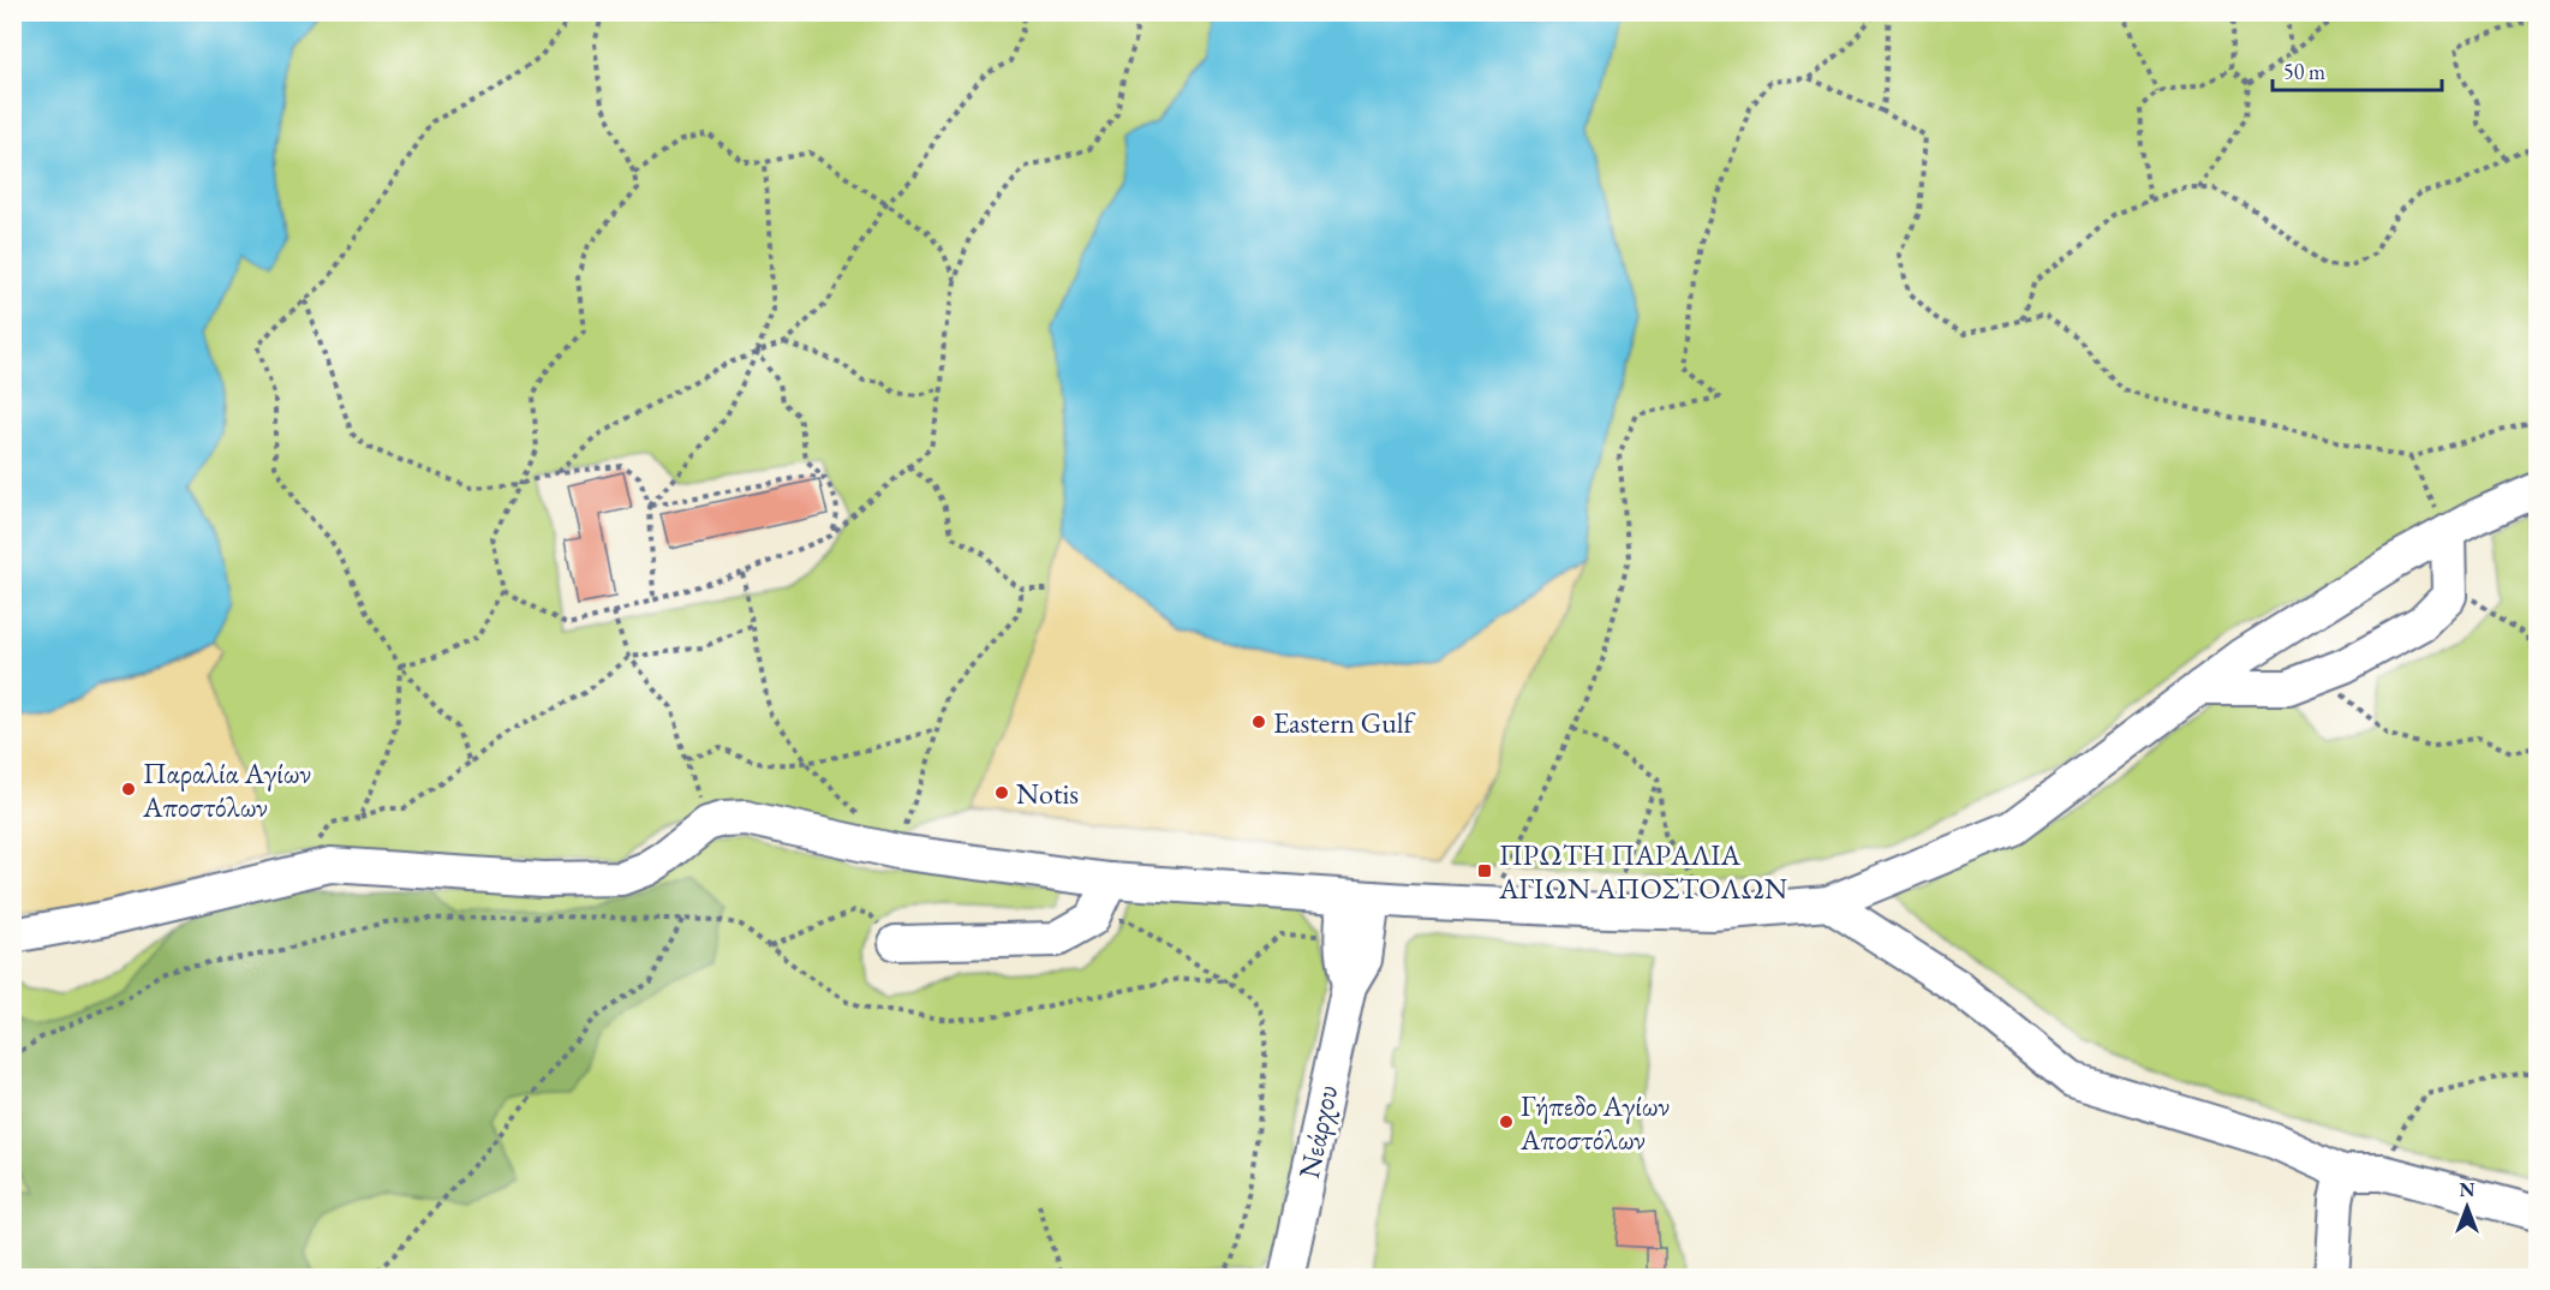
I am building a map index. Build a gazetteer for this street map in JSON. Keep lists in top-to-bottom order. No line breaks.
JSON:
{"streets":{"street":["Νεάρχου"]},"places":{"other":["Eastern Gulf","Παραλία Αγίων Αποστόλων","Notis","Γήπεδο Αγίων Αποστόλων"],"transit":["ΠΡΩΤΗ ΠΑΡΑΛΙΑ ΑΓΙΩΝ ΑΠΟΣΤΟΛΩΝ"]},"scale_bar":"50 m","north":"top"}
